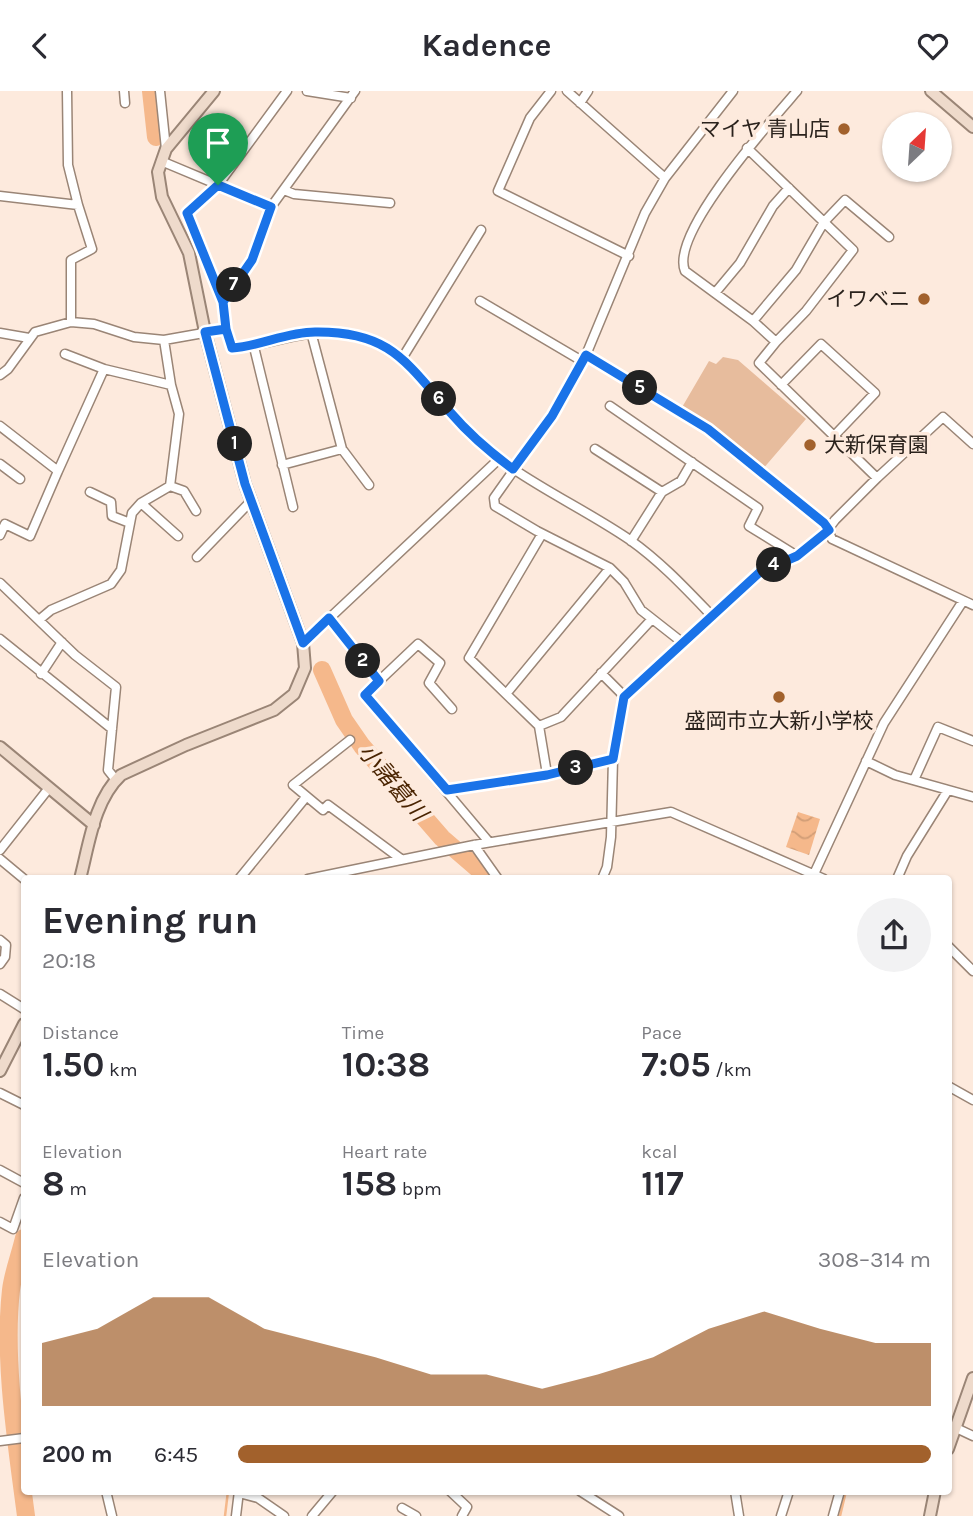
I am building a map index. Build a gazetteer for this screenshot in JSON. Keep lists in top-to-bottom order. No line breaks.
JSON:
{"water":["小諸葛川"],"places":["マイヤ 青山店","イワベニ","大新保育園","盛岡市立大新小学校"],"north":"top right","page":{"header":"Kadence","pins":["7","5","6","1","4","2","3"],"heading":["Evening run","20:18"],"stats":[["Distance","1.50 km"],["Time","10:38"],["Pace","7:05 /km"],["Elevation","8 m"],["Heart rate","158 bpm"],["kcal","117"]],"chart":["Elevation","308–314 m"],"list":[{"name":"200 m","note":"6:45"}]}}
